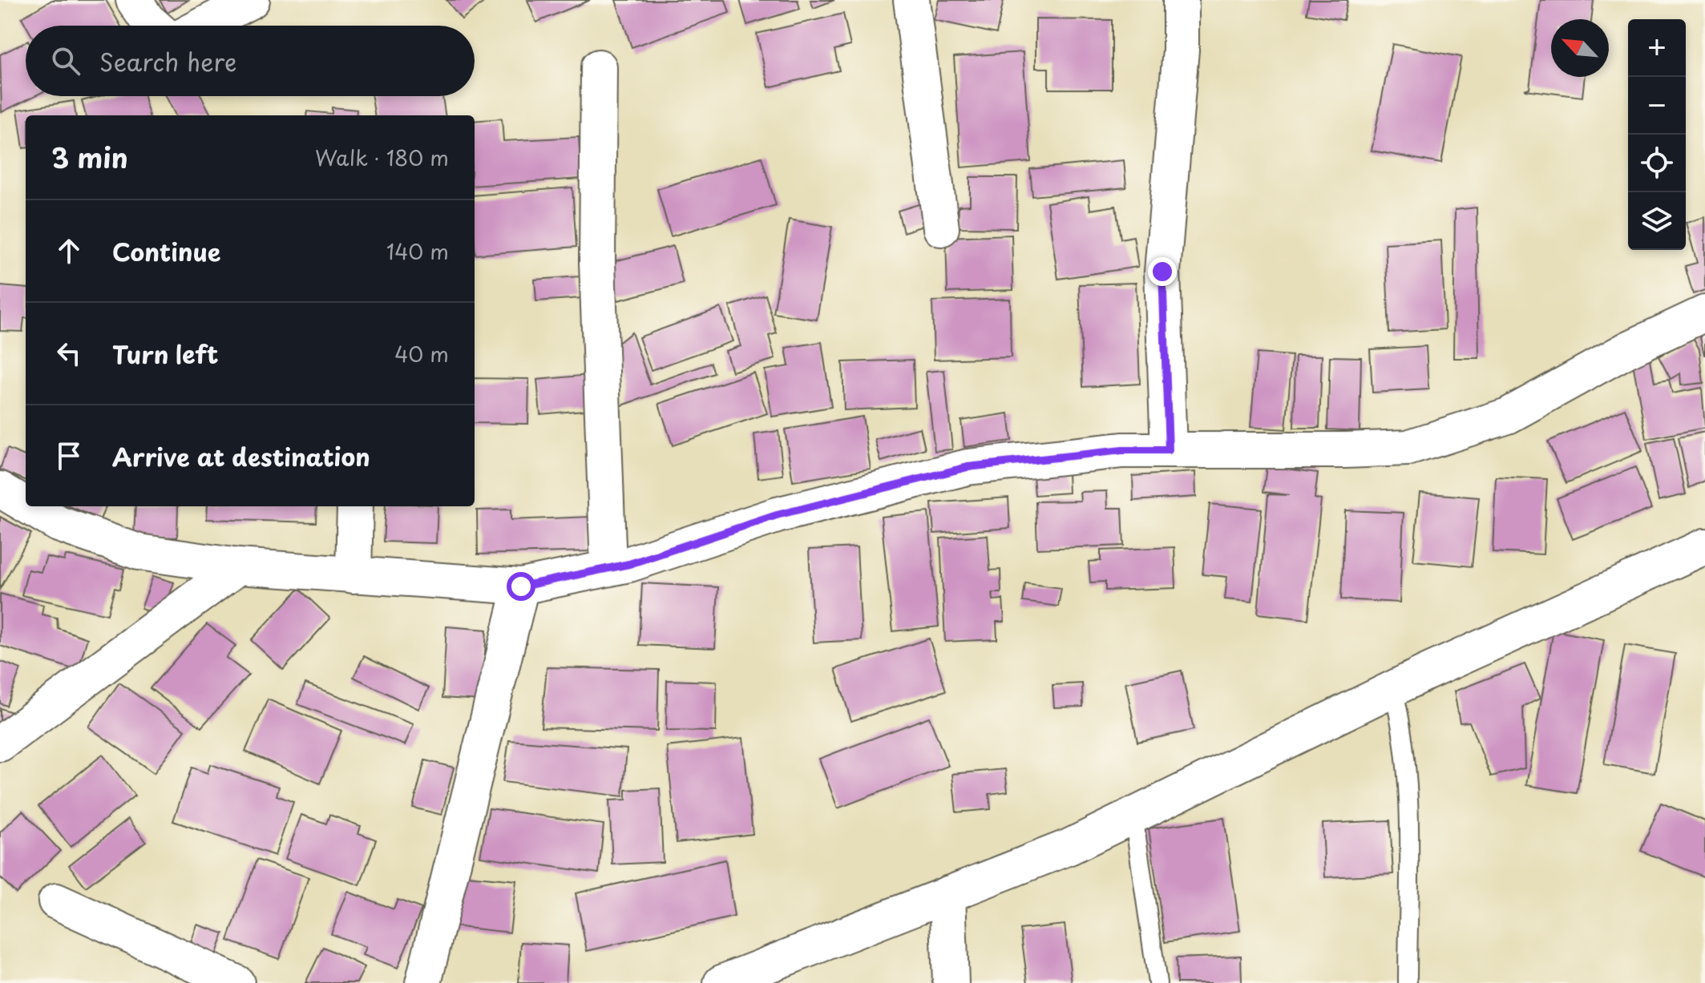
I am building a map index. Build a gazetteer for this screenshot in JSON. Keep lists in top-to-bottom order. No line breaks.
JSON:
{"north":"top left","page":{"map_buttons":["+","−"],"search":"Search here","heading":["3 min","Walk · 180 m"],"list":[["Continue","140 m"],["Turn left","40 m"],"Arrive at destination"]}}
